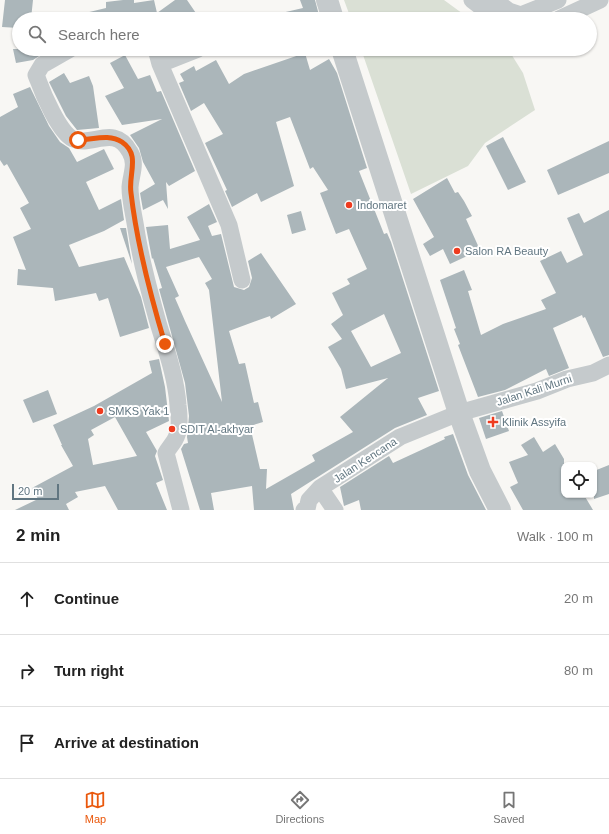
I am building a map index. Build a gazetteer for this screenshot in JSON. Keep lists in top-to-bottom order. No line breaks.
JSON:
{"streets":{"street":["Jalan Kali Murni","Jalan Kencana"]},"crossings":[["Jalan Kali Murni","Jalan Kencana"]],"places":{"other":["Indomaret","Salon RA Beauty","SMKS Yak 1","SDIT Al-akhyar"],"health":["Klinik Assyifa"]},"scale_bar":"20 m","page":{"search":"Search here","scale":"20 m","heading":["2 min","Walk · 100 m"],"list":[["Continue","20 m"],["Turn right","80 m"],"Arrive at destination"],"nav":["Map","Directions","Saved"]}}
